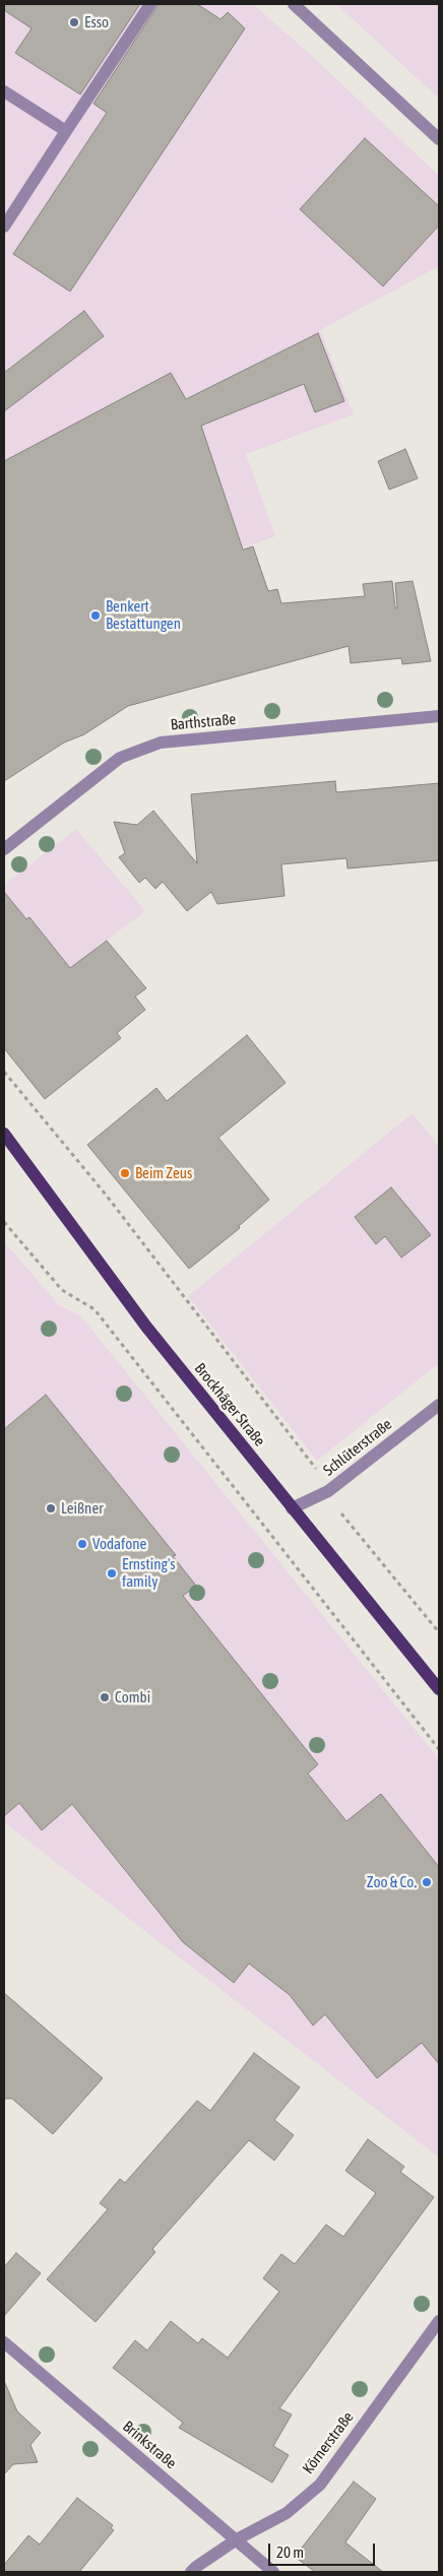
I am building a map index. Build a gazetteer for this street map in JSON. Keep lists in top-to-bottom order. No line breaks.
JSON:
{"streets":{"main road":["Brockhäger Straße"],"street":["Barthstraße","Schlüterstraße","Körnerstraße","Brinkstraße"]},"crossings":[["Brockhäger Straße","Schlüterstraße"],["Körnerstraße","Brinkstraße"]],"places":["Esso","Benkert Bestattungen","Beim Zeus","Leißner","Vodafone","Ernsting's family","Combi","Zoo & Co."],"scale_bar":"20 m"}
